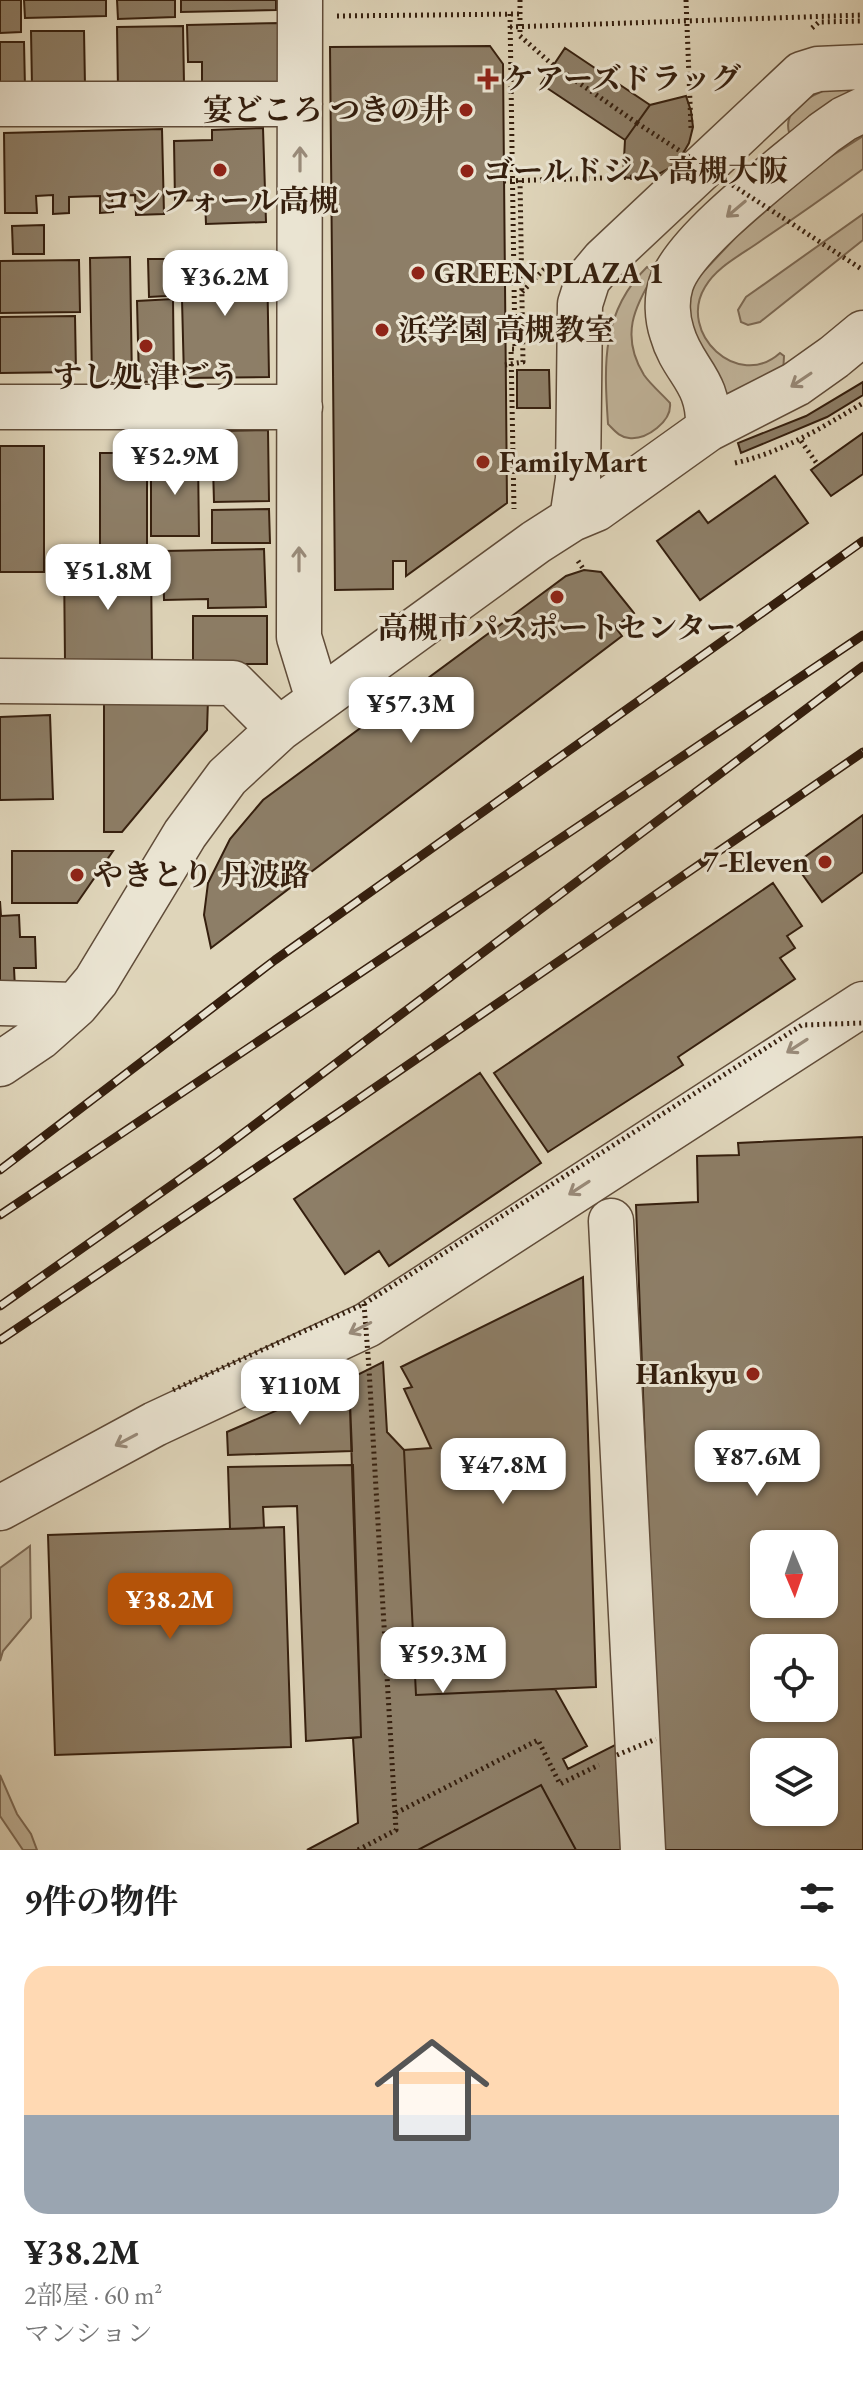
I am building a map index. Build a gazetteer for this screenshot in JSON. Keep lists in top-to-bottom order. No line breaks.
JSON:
{"places":{"health":["ケアーズドラッグ"],"other":["宴どころ つきの井","コンフォール高槻","ゴールドジム 高槻大阪","GREEN PLAZA 1","浜学園 高槻教室","すし処 津ごう","FamilyMart","高槻市パスポートセンター","7-Eleven","やきとり 丹波路","Hankyu"]},"north":"bottom","page":{"price":["¥36.2M","¥52.9M","¥51.8M","¥57.3M","¥110M","¥87.6M","¥47.8M","¥38.2M","¥59.3M"],"heading":"9件の物件","list":[{"name":"¥38.2M","note":"2部屋 · 60 m² · マンション"}]}}
